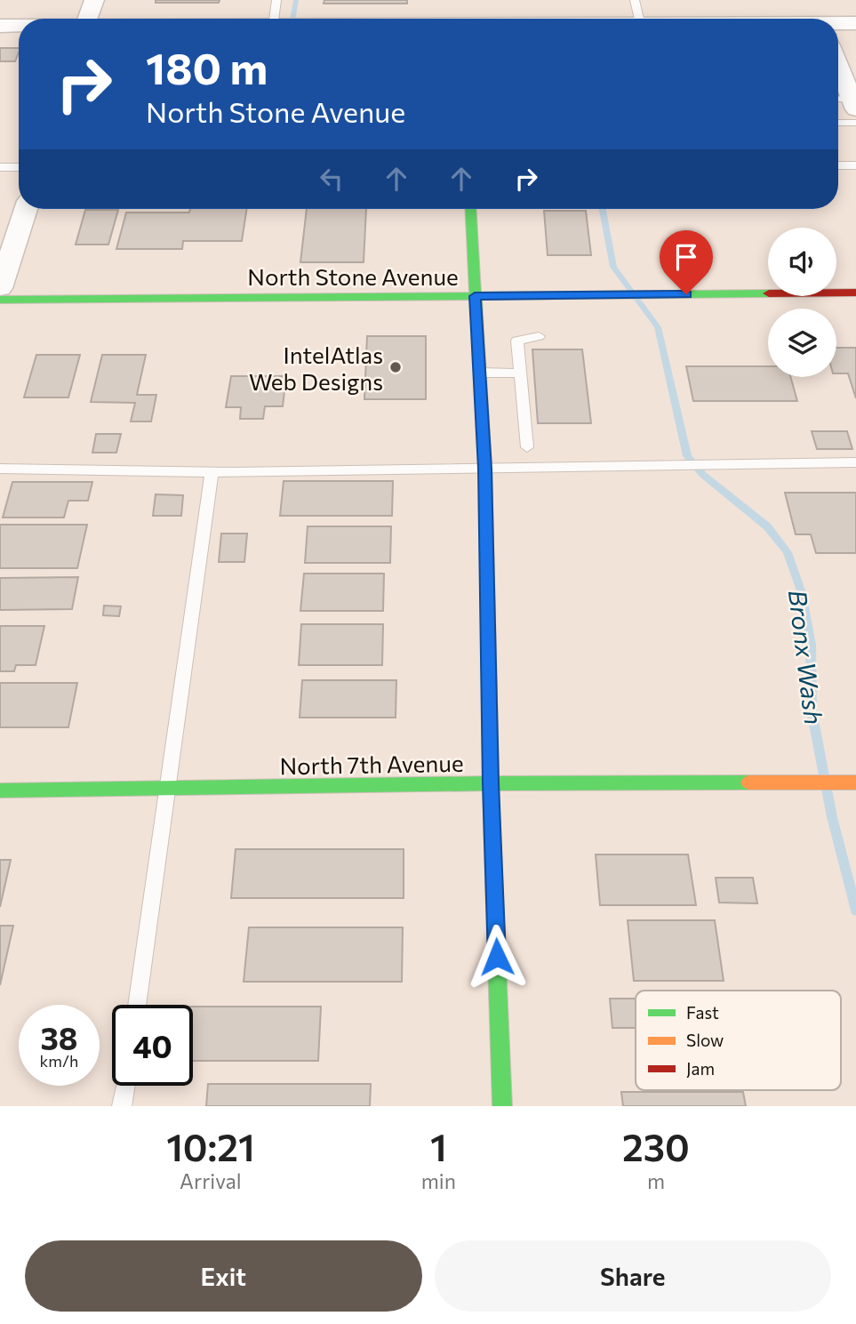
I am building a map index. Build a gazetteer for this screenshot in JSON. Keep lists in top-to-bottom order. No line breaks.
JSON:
{"streets":{"street":["North Stone Avenue","North 7th Avenue"]},"water":["Bronx Wash"],"places":["IntelAtlas Web Designs"],"legend":["Fast","Slow","Jam"],"page":{"turn":["180 m","North Stone Avenue"],"speed":"38 km/h","limit":"40","eta":["10:21","Arrival","1","min","230","m"],"buttons":["Exit","Share"]}}
